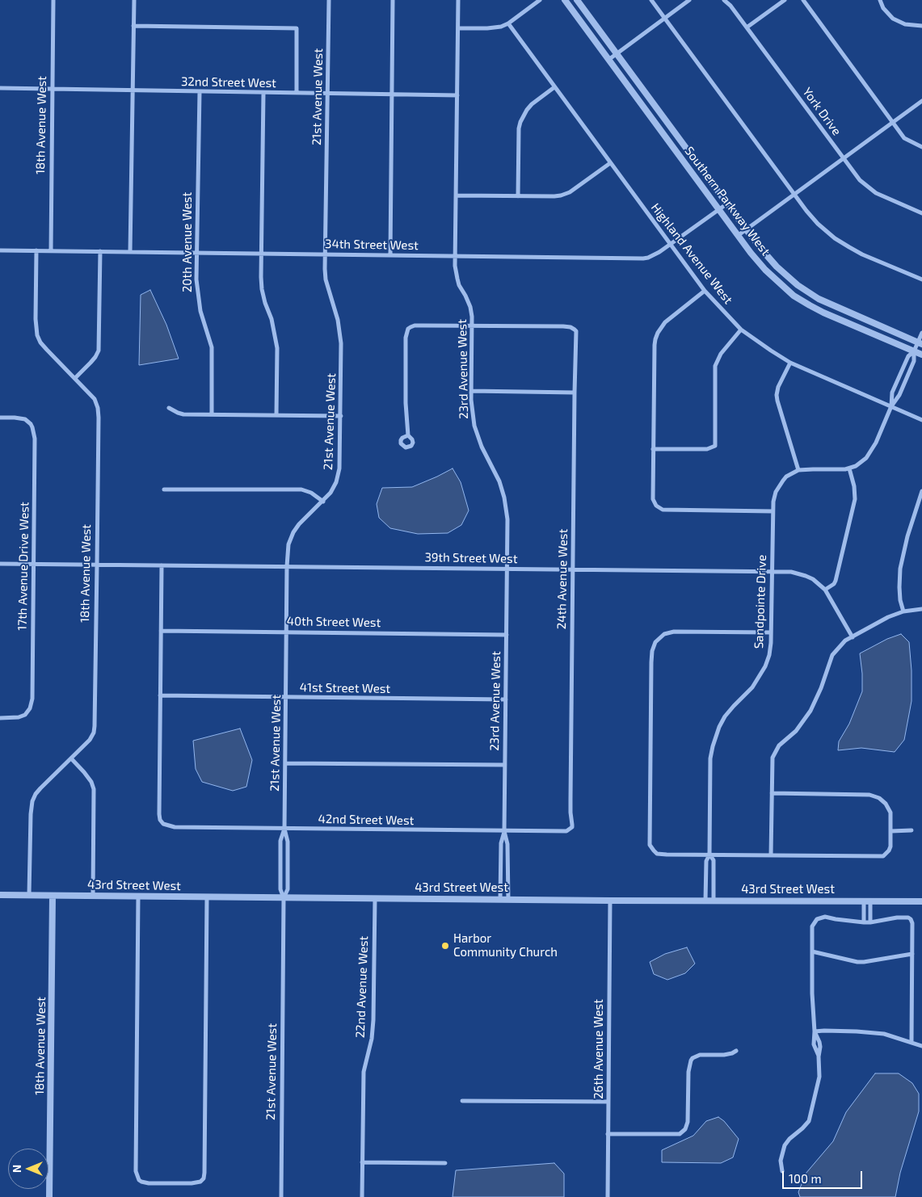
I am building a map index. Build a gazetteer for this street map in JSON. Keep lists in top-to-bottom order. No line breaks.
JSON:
{"streets":{"street":["32nd Street West","21st Avenue West","York Drive","18th Avenue West","Southern Parkway West","20th Avenue West","34th Street West","Highland Avenue West","23rd Avenue West","39th Street West","17th Avenue Drive West","24th Avenue West","Sandpointe Drive","40th Street West","41st Street West","42nd Street West","43rd Street West","22nd Avenue West","26th Avenue West"]},"crossings":[["32nd Street West","21st Avenue West"],["32nd Street West","18th Avenue West"],["32nd Street West","20th Avenue West"],["32nd Street West","23rd Avenue West"],["21st Avenue West","34th Street West"],["21st Avenue West","39th Street West"],["21st Avenue West","40th Street West"],["21st Avenue West","41st Street West"],["21st Avenue West","42nd Street West"],["21st Avenue West","43rd Street West"],["18th Avenue West","34th Street West"],["18th Avenue West","39th Street West"],["18th Avenue West","43rd Street West"],["Southern Parkway West","34th Street West"],["20th Avenue West","34th Street West"],["34th Street West","Highland Avenue West"],["34th Street West","23rd Avenue West"],["23rd Avenue West","39th Street West"],["23rd Avenue West","24th Avenue West"],["23rd Avenue West","40th Street West"],["23rd Avenue West","41st Street West"],["23rd Avenue West","42nd Street West"],["23rd Avenue West","43rd Street West"],["39th Street West","17th Avenue Drive West"],["39th Street West","24th Avenue West"],["39th Street West","Sandpointe Drive"],["24th Avenue West","42nd Street West"],["Sandpointe Drive","43rd Street West"],["41st Street West","42nd Street West"],["43rd Street West","22nd Avenue West"],["43rd Street West","26th Avenue West"]],"places":["Harbor Community Church"],"scale_bar":"100 m","north":"left"}
